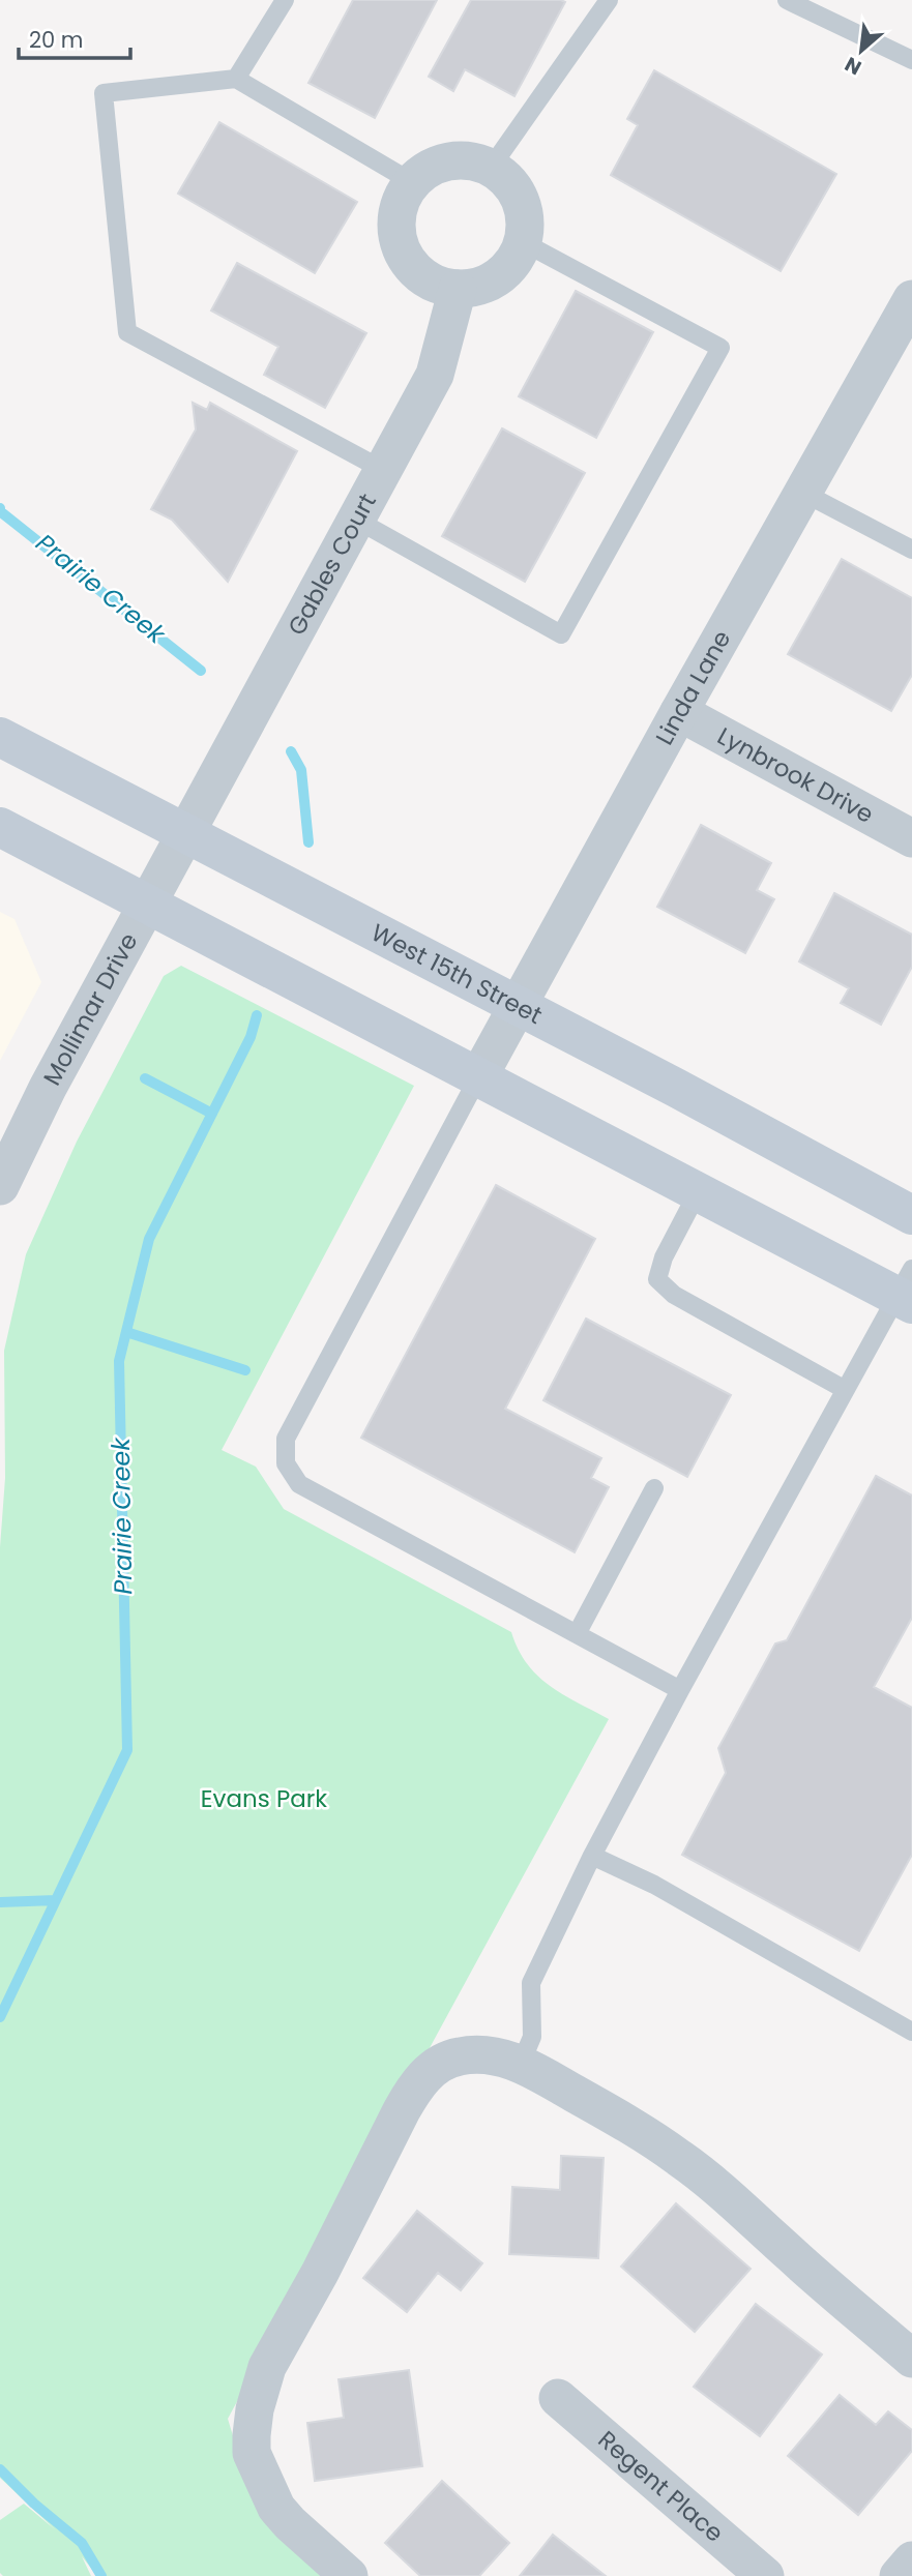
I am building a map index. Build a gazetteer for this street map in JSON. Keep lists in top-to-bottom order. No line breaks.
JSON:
{"streets":{"main road":["West 15th Street"],"street":["Gables Court","Linda Lane","Lynbrook Drive","Mollimar Drive","Regent Place"]},"crossings":[["Gables Court","West 15th Street"],["Gables Court","Mollimar Drive"],["Linda Lane","Lynbrook Drive"],["Linda Lane","West 15th Street"],["West 15th Street","Mollimar Drive"]],"water":["Prairie Creek"],"parks":["Evans Park"],"scale_bar":"20 m","north":"bottom left"}
